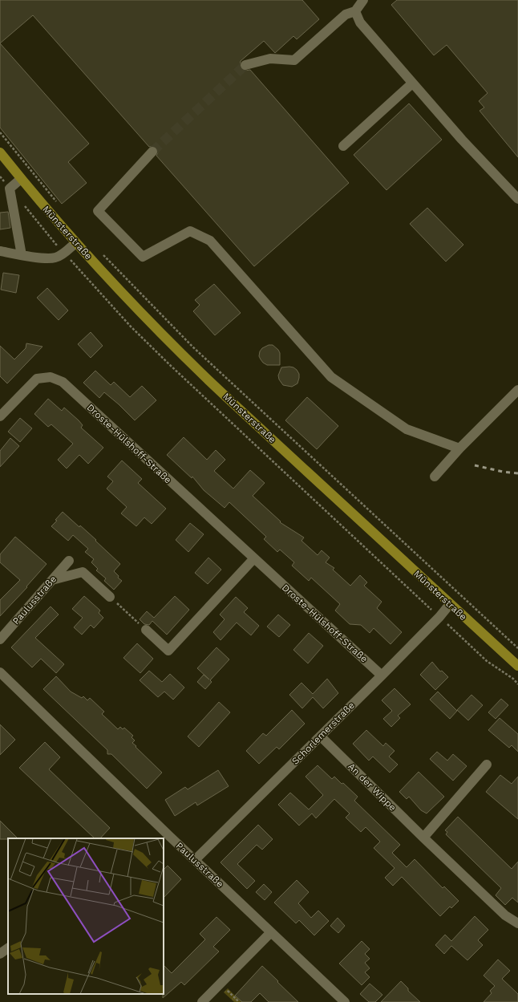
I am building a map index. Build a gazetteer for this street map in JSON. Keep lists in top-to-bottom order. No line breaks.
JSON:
{"streets":{"main road":["Münsterstraße"],"street":["Droste-Hülshoff-Straße","Paulusstraße","Schorlemerstraße","An der Wippe"]},"crossings":[["Münsterstraße","Schorlemerstraße"],["Droste-Hülshoff-Straße","Schorlemerstraße"],["Paulusstraße","Schorlemerstraße"],["Schorlemerstraße","An der Wippe"]]}
